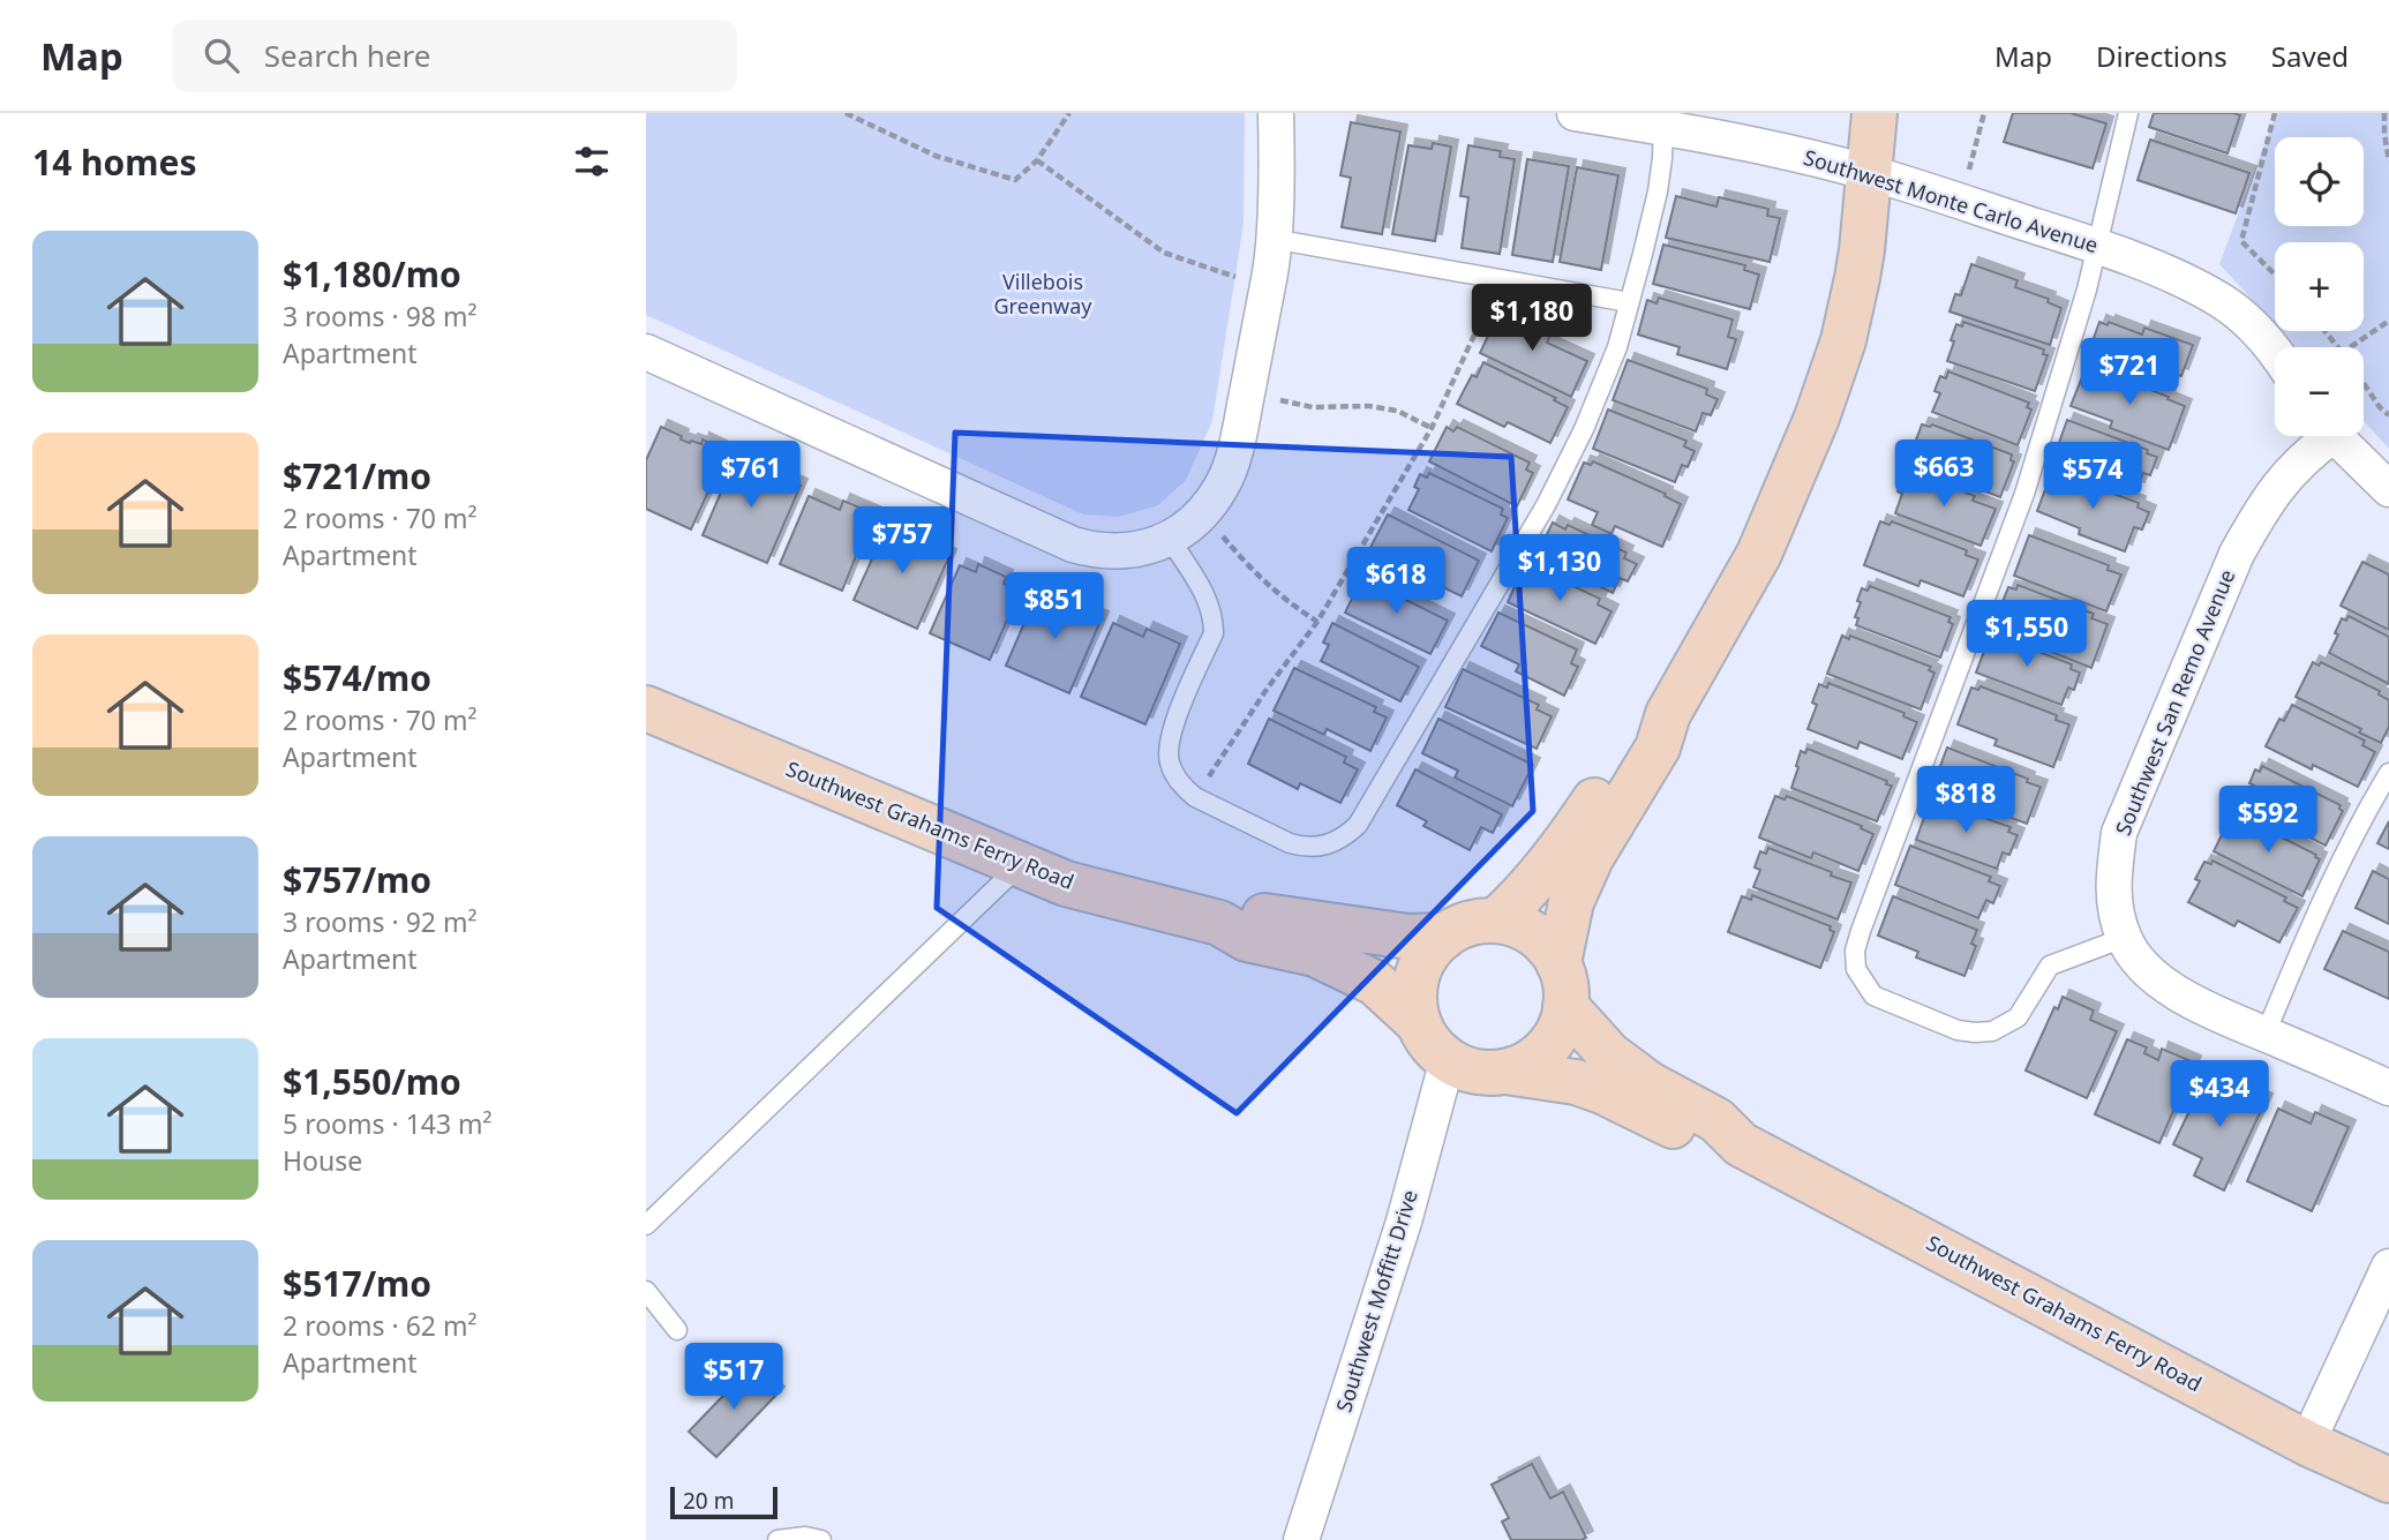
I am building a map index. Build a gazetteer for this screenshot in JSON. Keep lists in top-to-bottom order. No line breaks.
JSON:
{"streets":{"main road":["Southwest Grahams Ferry Road"],"street":["Southwest Monte Carlo Avenue","Southwest San Remo Avenue","Southwest Moffitt Drive"]},"crossings":[["Southwest Grahams Ferry Road","Southwest Moffitt Drive"]],"parks":["Villebois Greenway"],"scale_bar":"20 m","page":{"header":"Map","search":"Search here","nav":["Map","Directions","Saved"],"heading":"14 homes","map_buttons":["+","−"],"list":[{"name":"$1,180/mo","note":"3 rooms · 98 m² · Apartment"},{"name":"$721/mo","note":"2 rooms · 70 m² · Apartment"},{"name":"$574/mo","note":"2 rooms · 70 m² · Apartment"},{"name":"$757/mo","note":"3 rooms · 92 m² · Apartment"},{"name":"$1,550/mo","note":"5 rooms · 143 m² · House"},{"name":"$517/mo","note":"2 rooms · 62 m² · Apartment"}],"price":["$1,180","$721","$663","$761","$574","$757","$1,130","$618","$851","$1,550","$818","$592","$434","$517"],"scale":"20 m"}}
